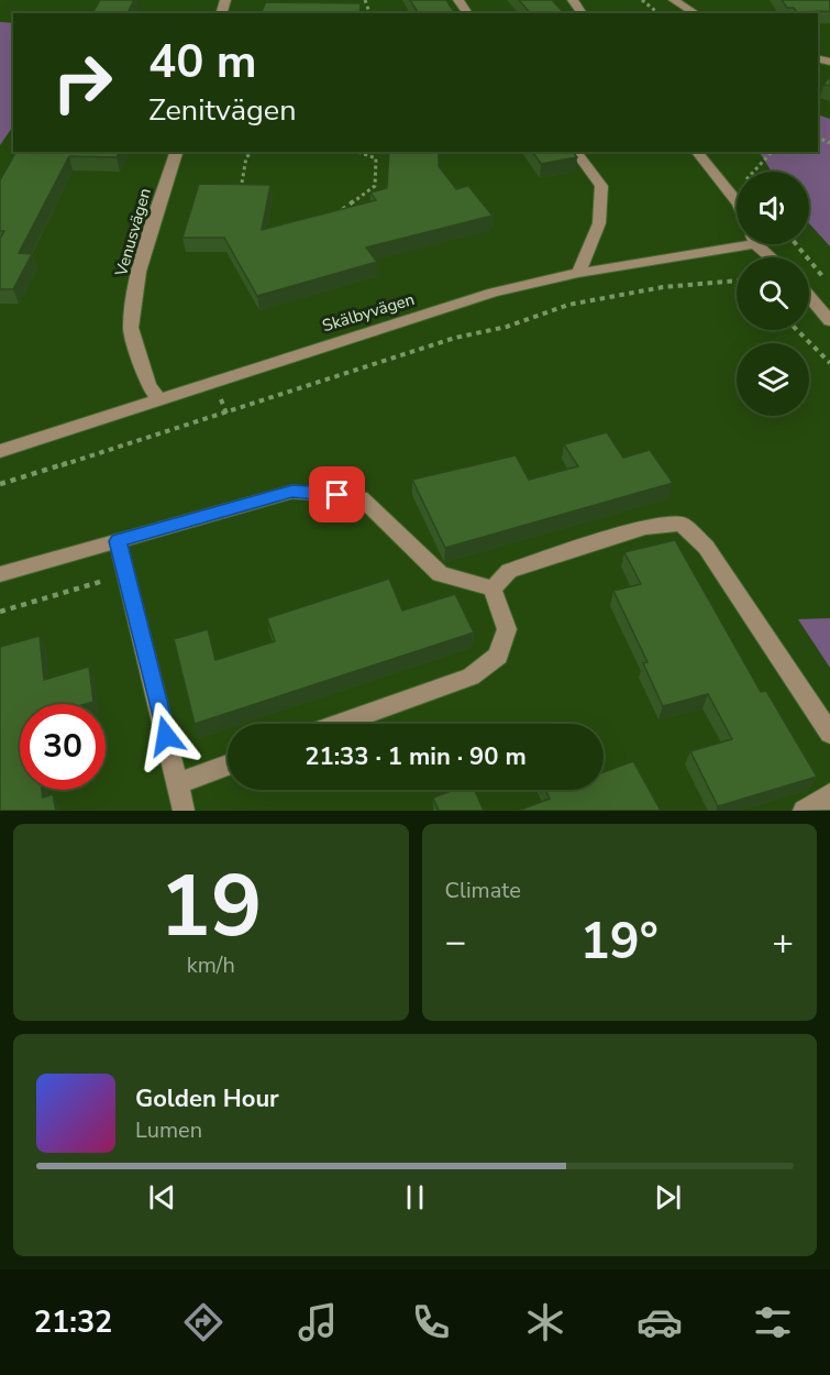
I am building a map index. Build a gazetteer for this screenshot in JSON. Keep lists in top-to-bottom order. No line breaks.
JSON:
{"streets":{"street":["Venusvägen","Skälbyvägen"]},"crossings":[["Venusvägen","Skälbyvägen"]],"page":{"turn":["40 m","Zenitvägen"],"limit":"30","trip":"21:33 · 1 min · 90 m","tile":[["19","km/h"],"Climate"],"heat":["−","19°","+"],"song":["Golden Hour","Lumen"],"tabs":"21:32"}}
